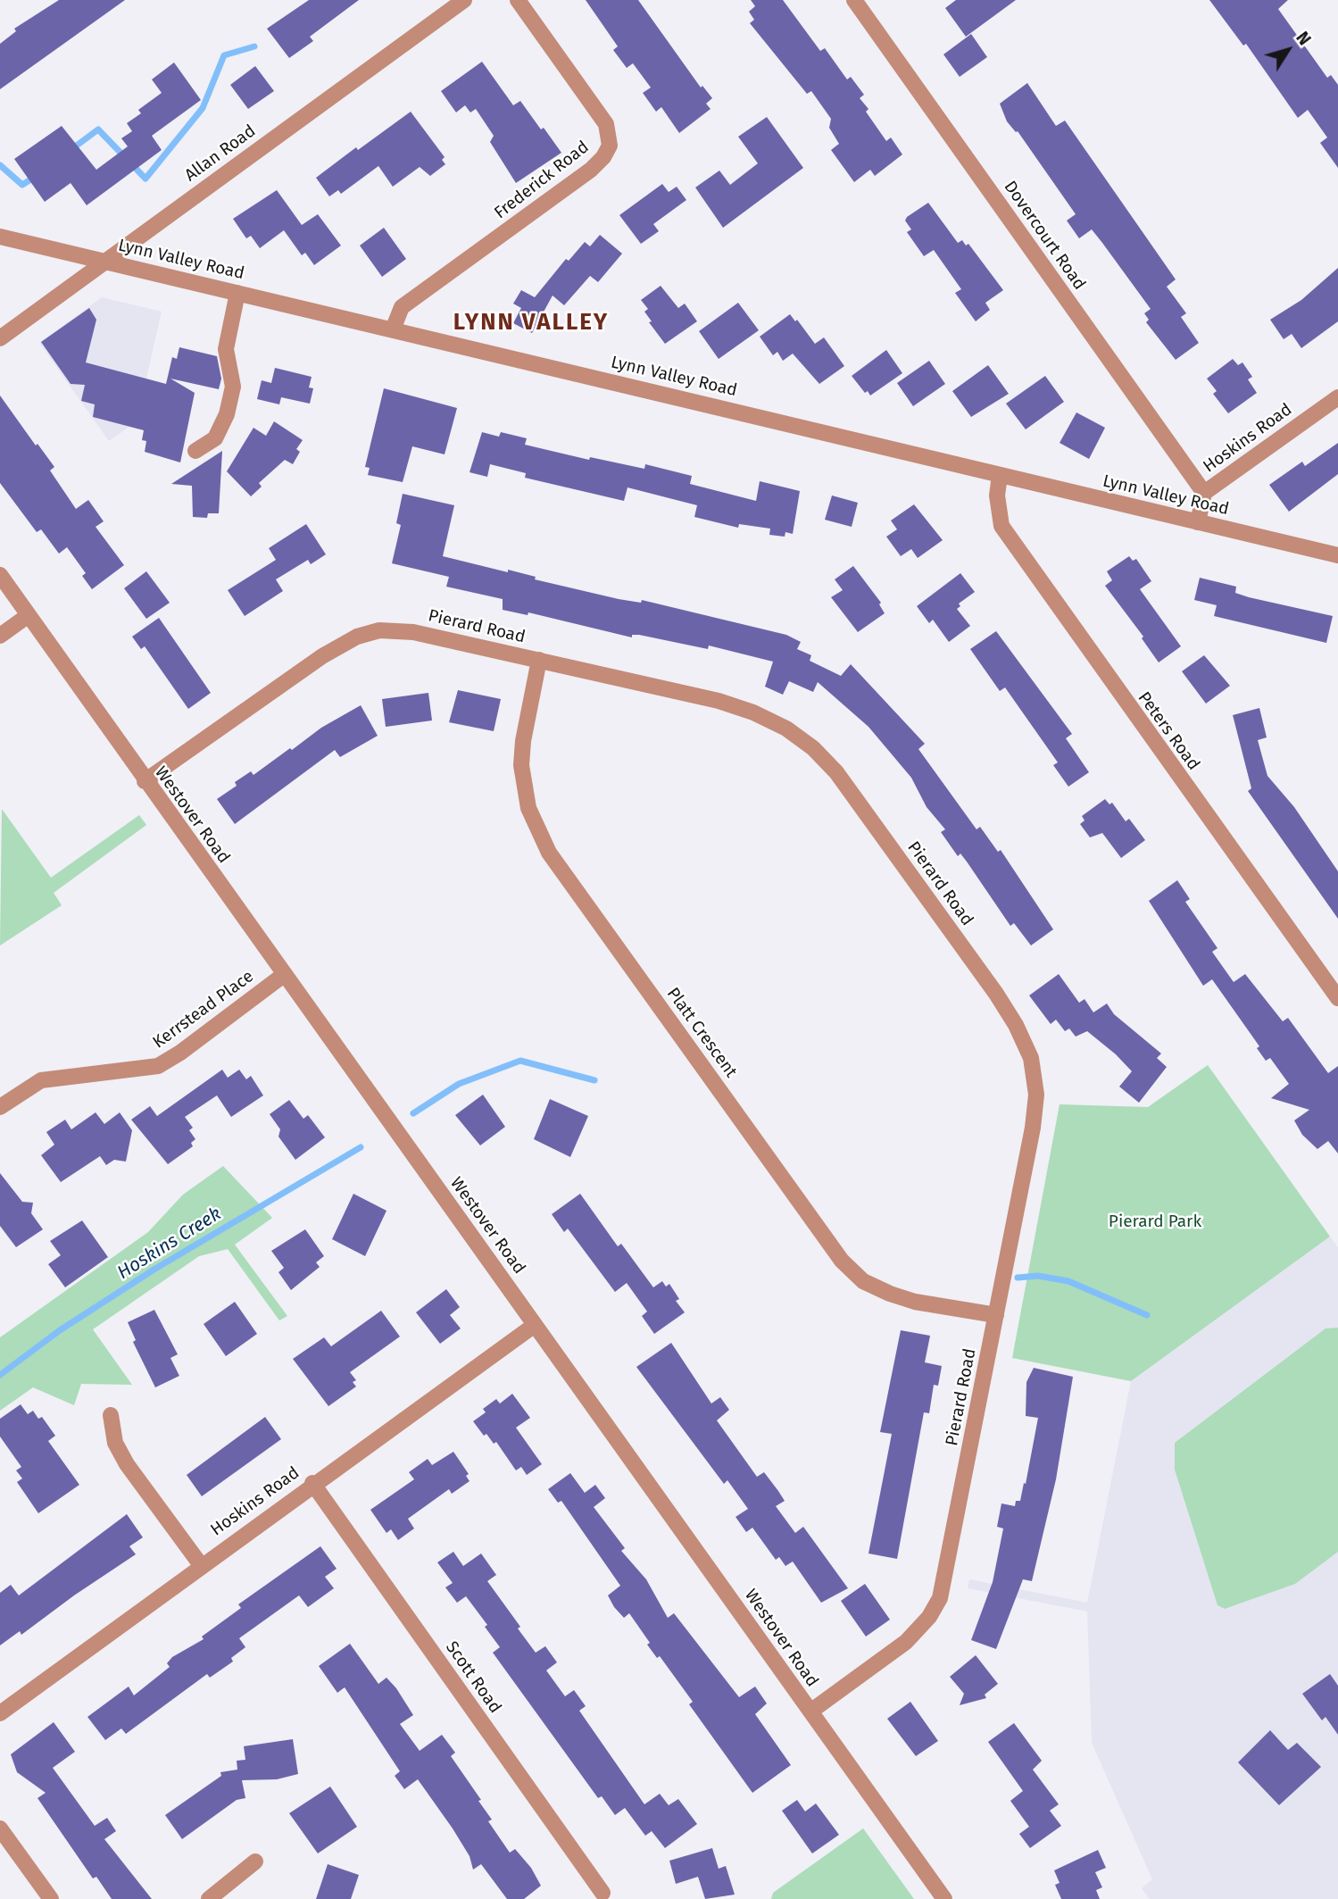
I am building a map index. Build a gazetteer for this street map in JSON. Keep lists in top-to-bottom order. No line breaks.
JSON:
{"streets":{"street":["Allan Road","Frederick Road","Dovercourt Road","Lynn Valley Road","Hoskins Road","Pierard Road","Peters Road","Westover Road","Kerrstead Place","Platt Crescent","Scott Road"]},"crossings":[["Allan Road","Lynn Valley Road"],["Frederick Road","Lynn Valley Road"],["Dovercourt Road","Hoskins Road"],["Lynn Valley Road","Hoskins Road"],["Lynn Valley Road","Peters Road"],["Hoskins Road","Westover Road"],["Hoskins Road","Scott Road"],["Pierard Road","Westover Road"],["Pierard Road","Platt Crescent"],["Westover Road","Kerrstead Place"]],"districts":["LYNN VALLEY"],"water":["Hoskins Creek"],"parks":["Pierard Park"],"north":"top right"}
